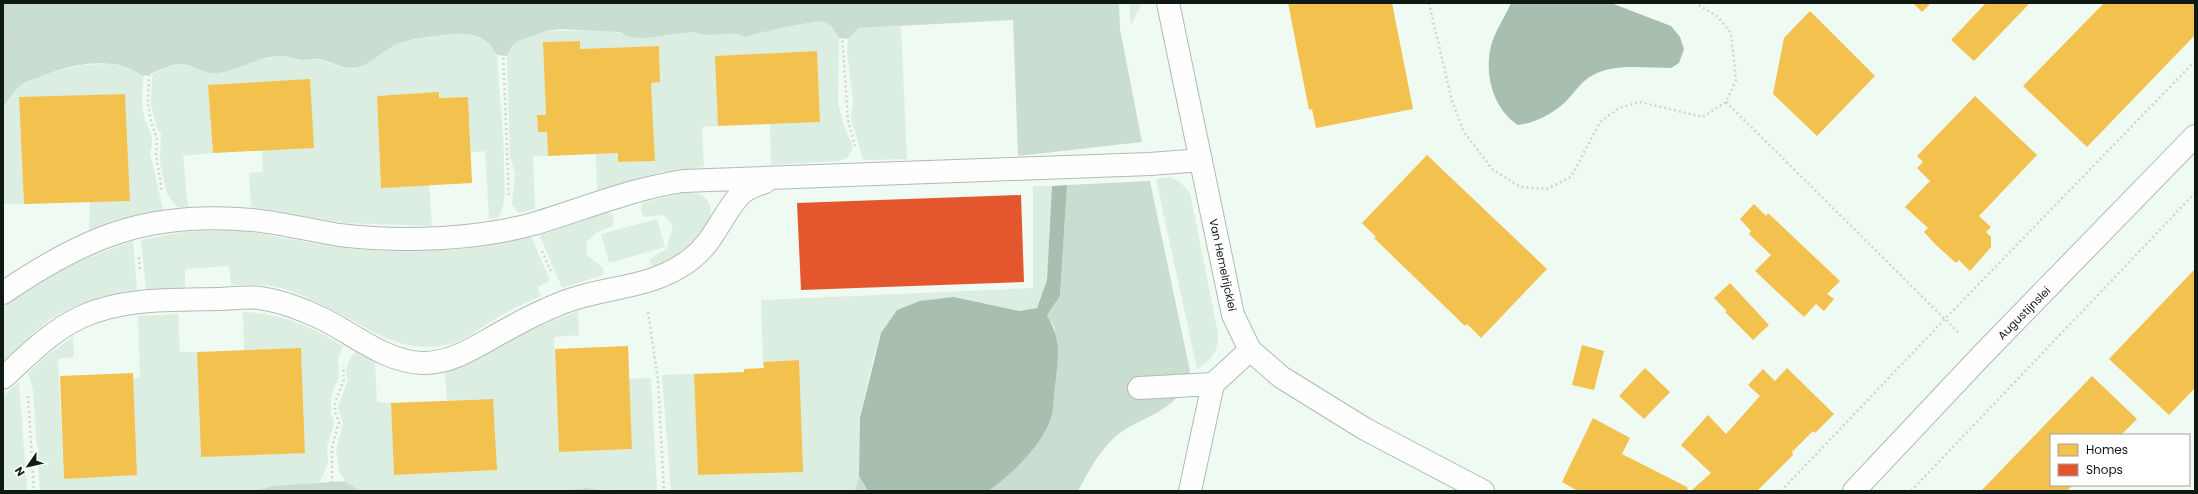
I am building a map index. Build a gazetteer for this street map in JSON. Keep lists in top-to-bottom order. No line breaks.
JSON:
{"streets":{"street":["Van Hemelrijcklei","Augustijnslei"]},"legend":["Homes","Shops"],"north":"bottom left"}
